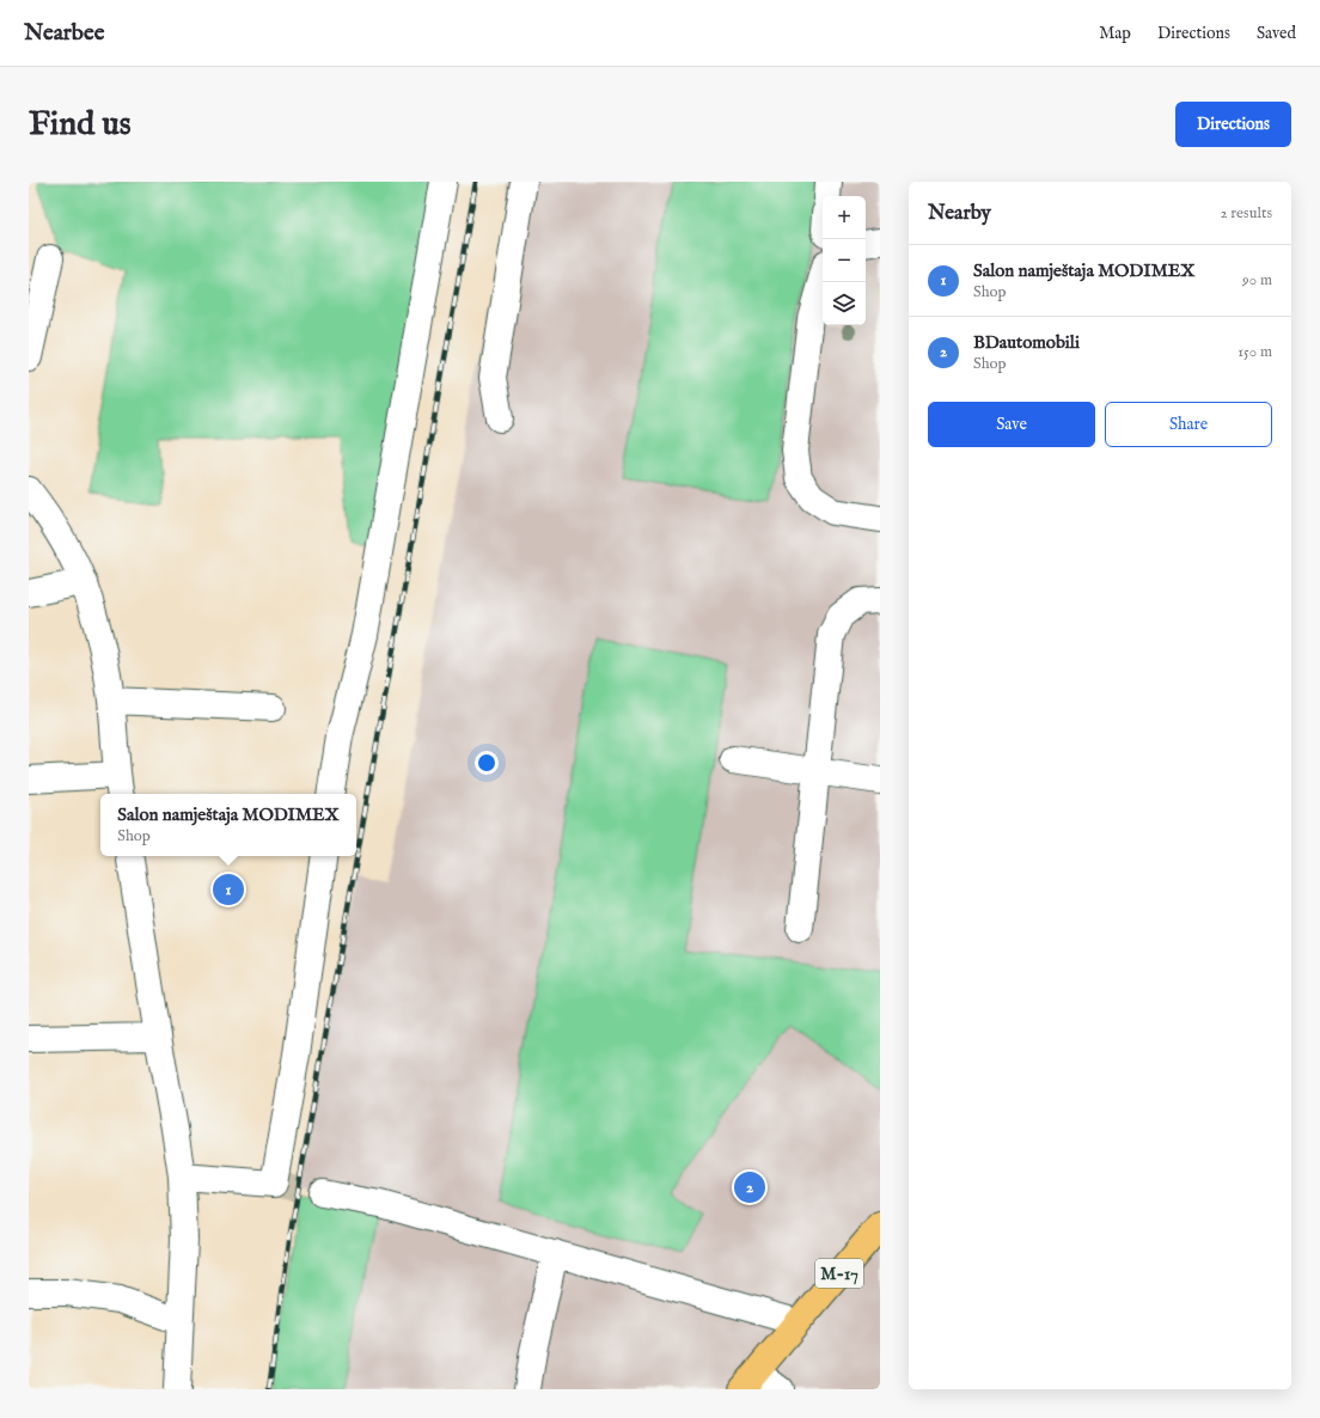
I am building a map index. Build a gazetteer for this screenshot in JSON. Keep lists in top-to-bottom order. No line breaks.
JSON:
{"streets":{"main road":["M-17"]},"page":{"header":"Nearbee","nav":["Map","Directions","Saved"],"buttons":["Directions",["Save","Share"]],"title":"Find us","heading":["Nearby","2 results"],"map_buttons":["+","−"],"list":[{"mark":"1","name":"Salon namještaja MODIMEX","note":"Shop","value":"90 m"},{"mark":"2","name":"BDautomobili","note":"Shop","value":"150 m"}],"popup":["Salon namještaja MODIMEX","Shop"],"pins":["1","2"]}}
